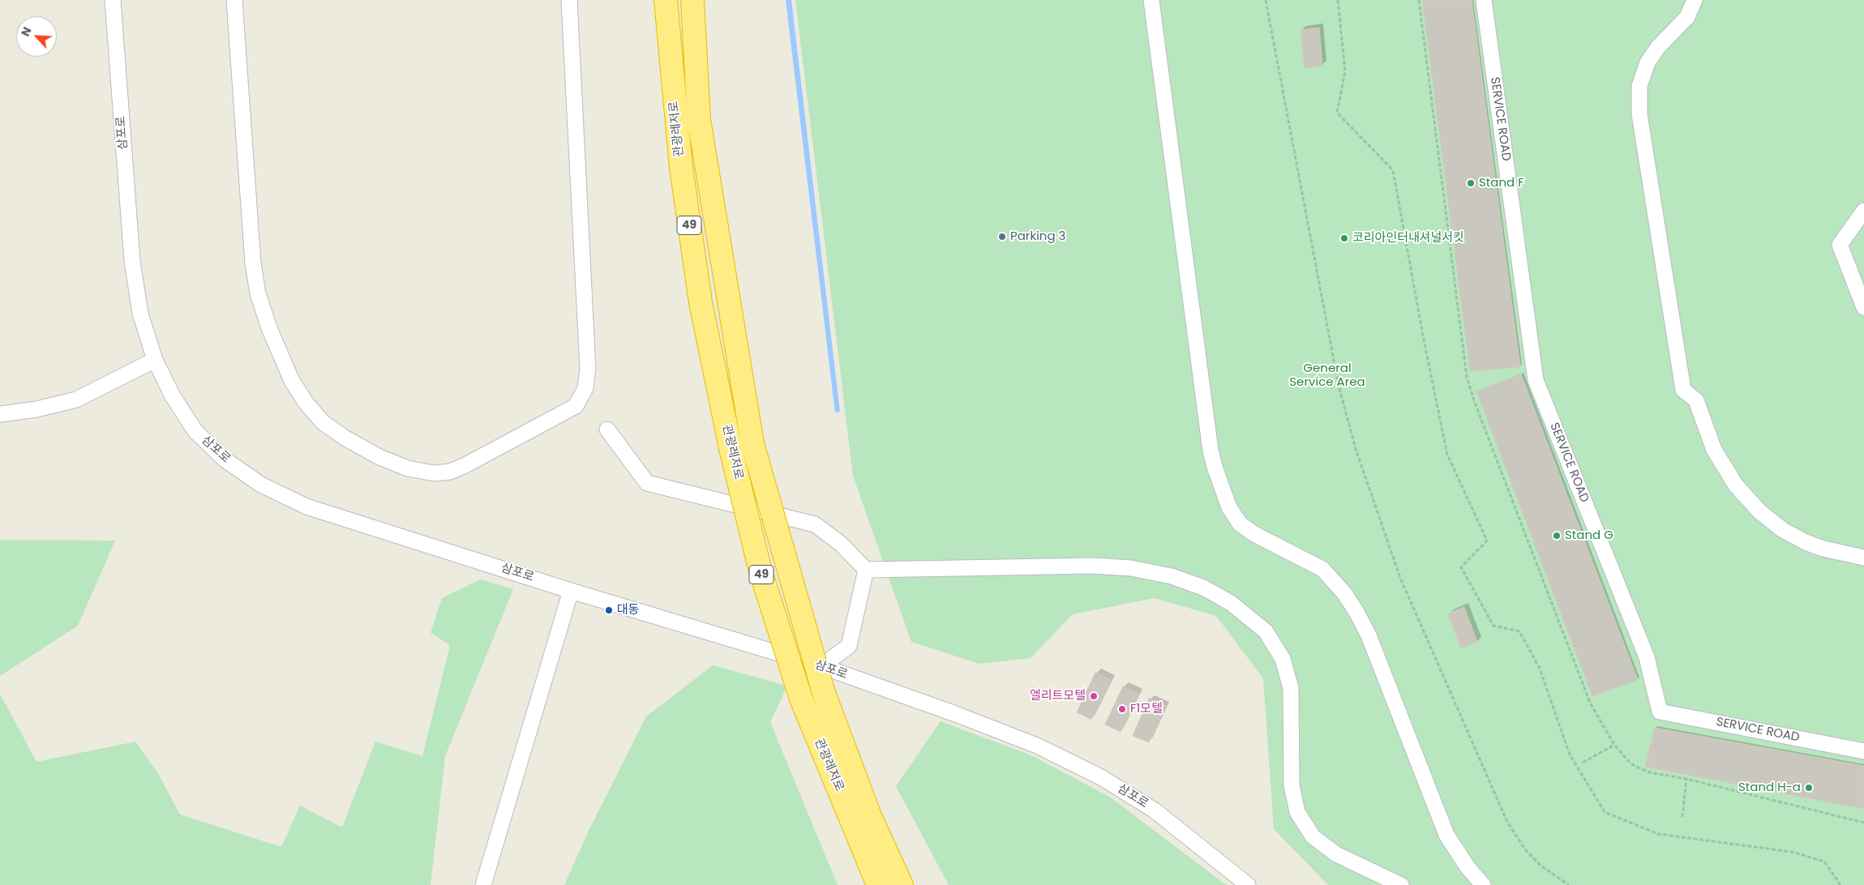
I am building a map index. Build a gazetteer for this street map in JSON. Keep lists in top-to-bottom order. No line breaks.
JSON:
{"streets":{"highway":["관광레저로","49"],"street":["SERVICE ROAD","삼포로"]},"parks":["General Service Area"],"places":["Stand F","Parking 3","코리아인터내셔널서킷","Stand G","대동","엘리트모텔","F1모텔","Stand H-a"],"north":"top left"}
